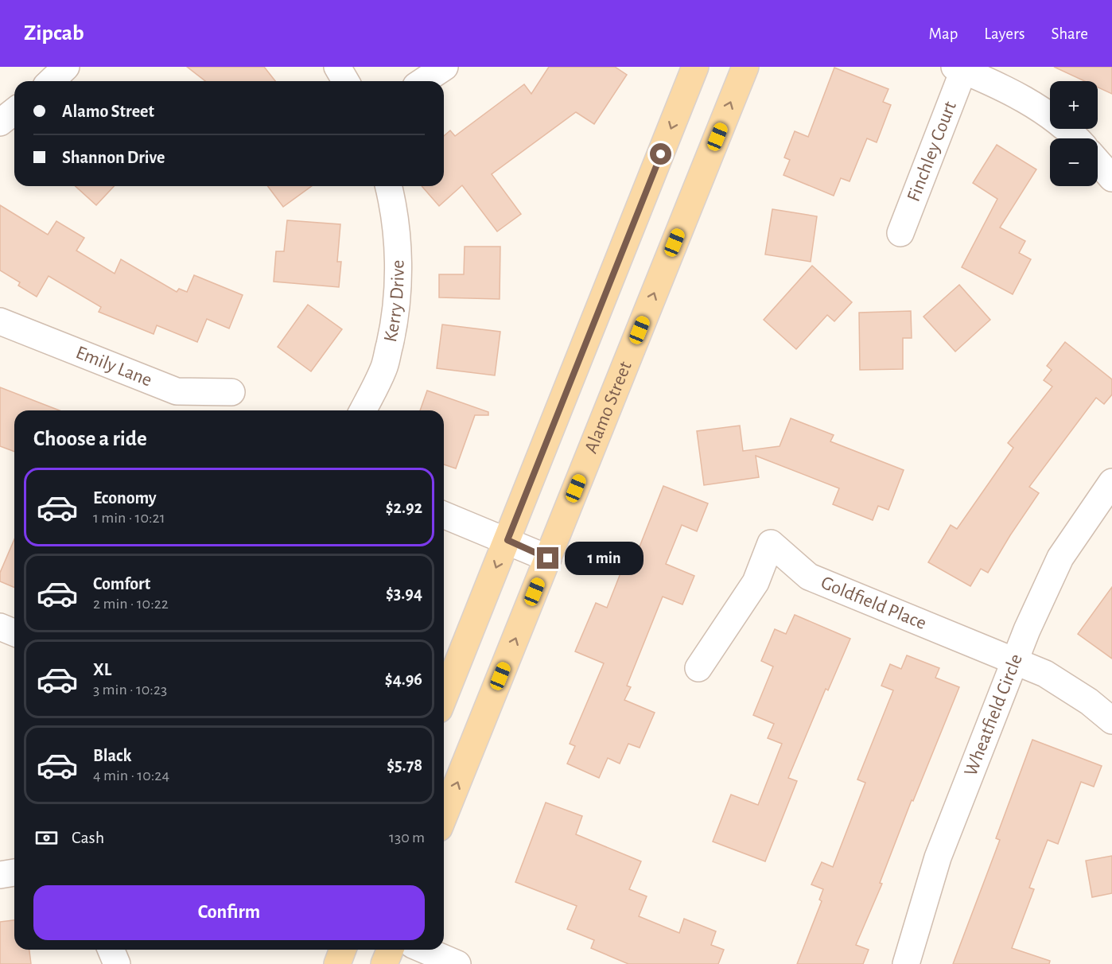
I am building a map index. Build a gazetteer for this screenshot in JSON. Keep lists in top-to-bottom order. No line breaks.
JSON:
{"streets":{"main road":["Alamo Street"],"street":["Finchley Court","Kerry Drive","Emily Lane","Goldfield Place","Wheatfield Circle"]},"crossings":[["Goldfield Place","Wheatfield Circle"]],"page":{"header":"Zipcab","nav":["Map","Layers","Share"],"map_buttons":["+","−"],"banner":["Alamo Street","Shannon Drive"],"heading":"Choose a ride","list":[{"name":"Economy","note":"1 min · 10:21","value":"$2.92"},{"name":"Comfort","note":"2 min · 10:22","value":"$3.94"},{"name":"XL","note":"3 min · 10:23","value":"$4.96"},{"name":"Black","note":"4 min · 10:24","value":"$5.78"}],"bubble":"1 min","pay":["Cash","130 m"],"buttons":"Confirm"}}
